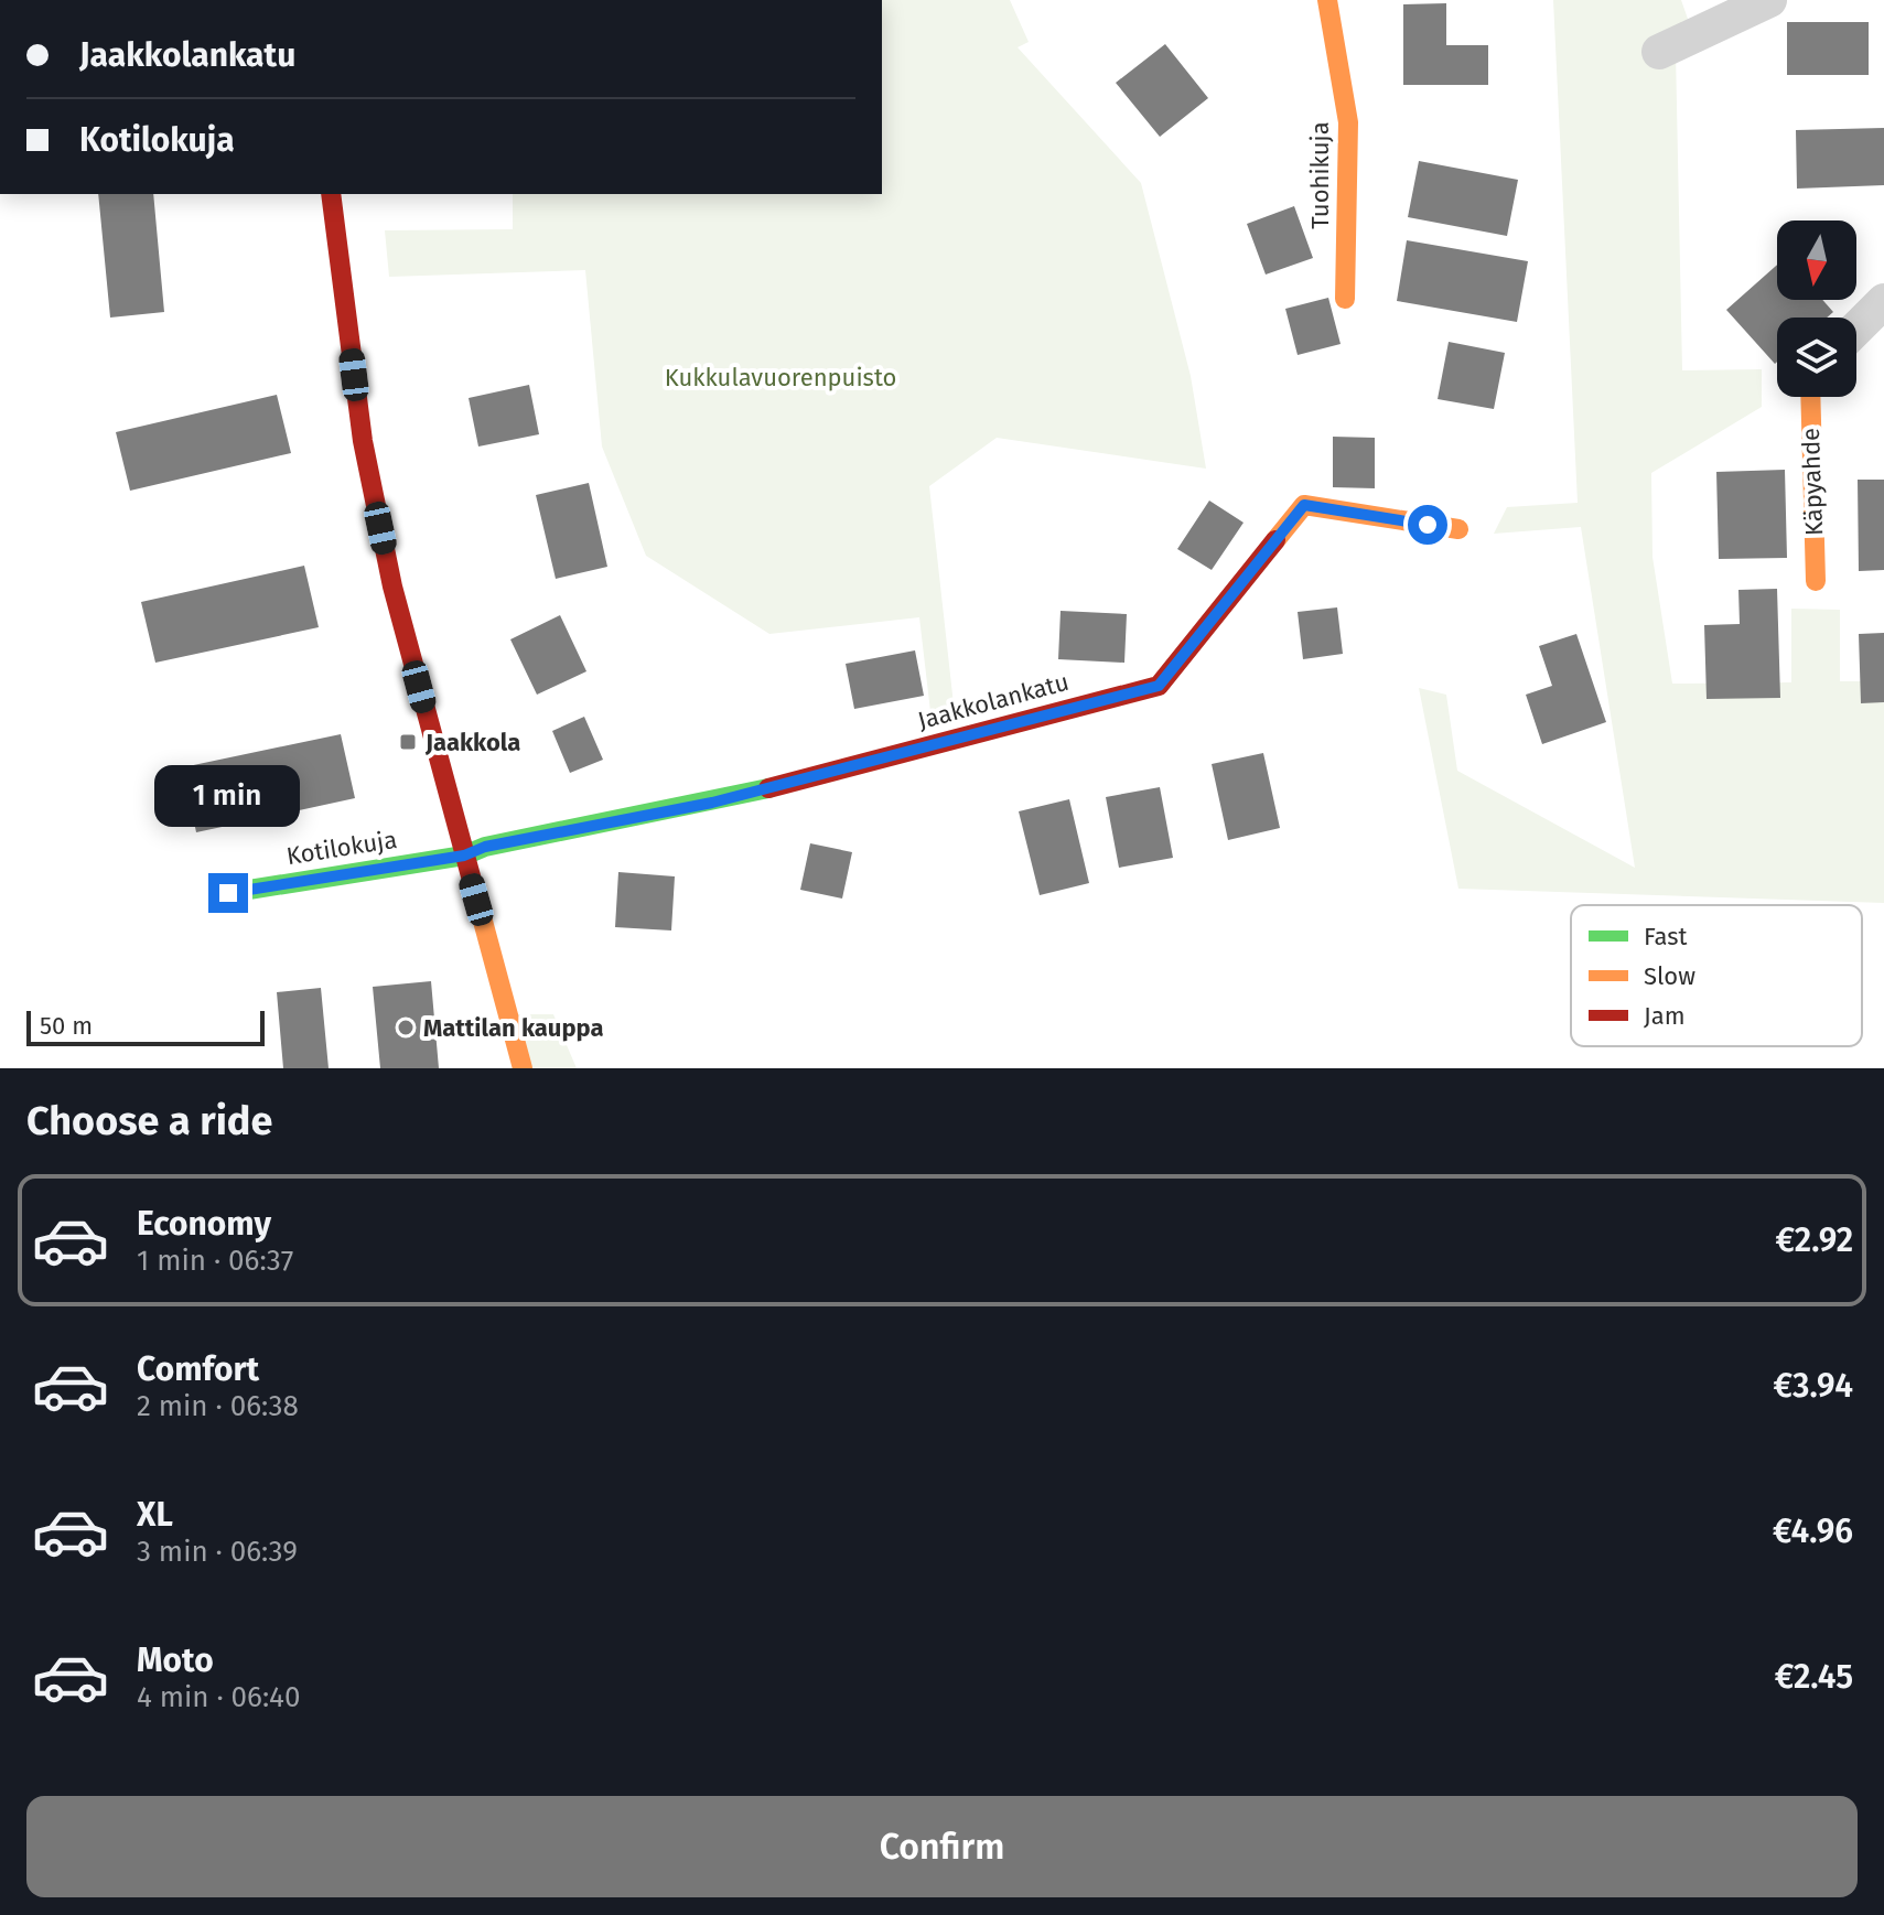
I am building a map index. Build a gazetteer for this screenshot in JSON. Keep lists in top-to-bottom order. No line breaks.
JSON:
{"streets":{"street":["Tuohikuja","Käpyahde","Jaakkolankatu","Kotilokuja"]},"crossings":[["Jaakkolankatu","Kotilokuja"]],"parks":["Kukkulavuorenpuisto"],"places":{"transit":["Jaakkola"],"other":["Mattilan kauppa"]},"legend":["Fast","Slow","Jam"],"scale_bar":"50 m","north":"bottom","page":{"banner":["Jaakkolankatu","Kotilokuja"],"bubble":"1 min","scale":"50 m","heading":"Choose a ride","list":[{"name":"Economy","note":"1 min · 06:37","value":"€2.92"},{"name":"Comfort","note":"2 min · 06:38","value":"€3.94"},{"name":"XL","note":"3 min · 06:39","value":"€4.96"},{"name":"Moto","note":"4 min · 06:40","value":"€2.45"}],"buttons":"Confirm"}}
